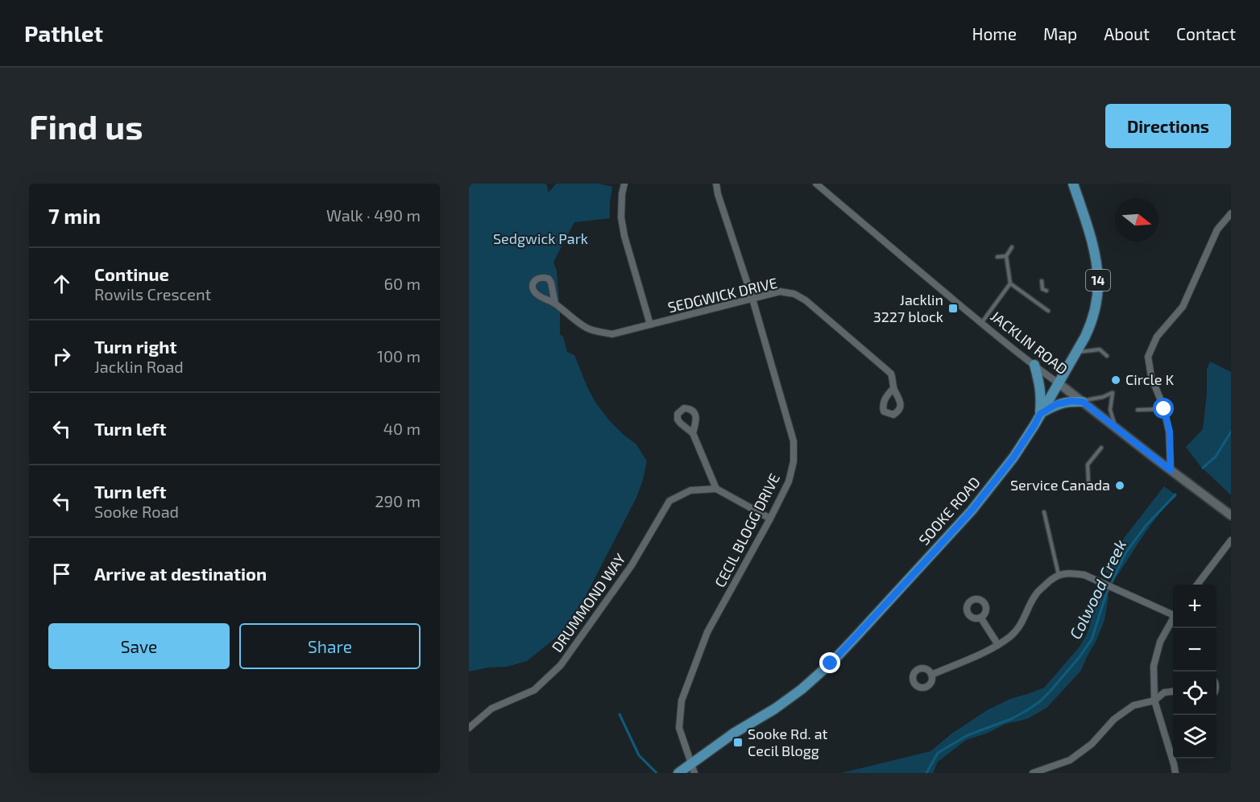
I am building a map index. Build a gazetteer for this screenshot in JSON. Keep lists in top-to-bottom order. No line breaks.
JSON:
{"streets":{"main road":["14","JACKLIN ROAD","SOOKE ROAD"],"street":["SEDGWICK DRIVE","CECIL BLOGG DRIVE","DRUMMOND WAY"]},"crossings":[["SEDGWICK DRIVE","CECIL BLOGG DRIVE"],["JACKLIN ROAD","SOOKE ROAD"],["SOOKE ROAD","CECIL BLOGG DRIVE"]],"water":["Colwood Creek"],"parks":["Sedgwick Park"],"places":{"transit":["Jacklin 3227 block","Sooke Rd. at Cecil Blogg"],"other":["Circle K","Service Canada"]},"north":"right","page":{"header":"Pathlet","nav":["Home","Map","About","Contact"],"buttons":["Directions",["Save","Share"]],"title":"Find us","heading":["7 min","Walk · 490 m"],"list":[["Continue","Rowils Crescent","60 m"],["Turn right","Jacklin Road","100 m"],["Turn left","40 m"],["Turn left","Sooke Road","290 m"],"Arrive at destination"],"map_buttons":["+","−"]}}
